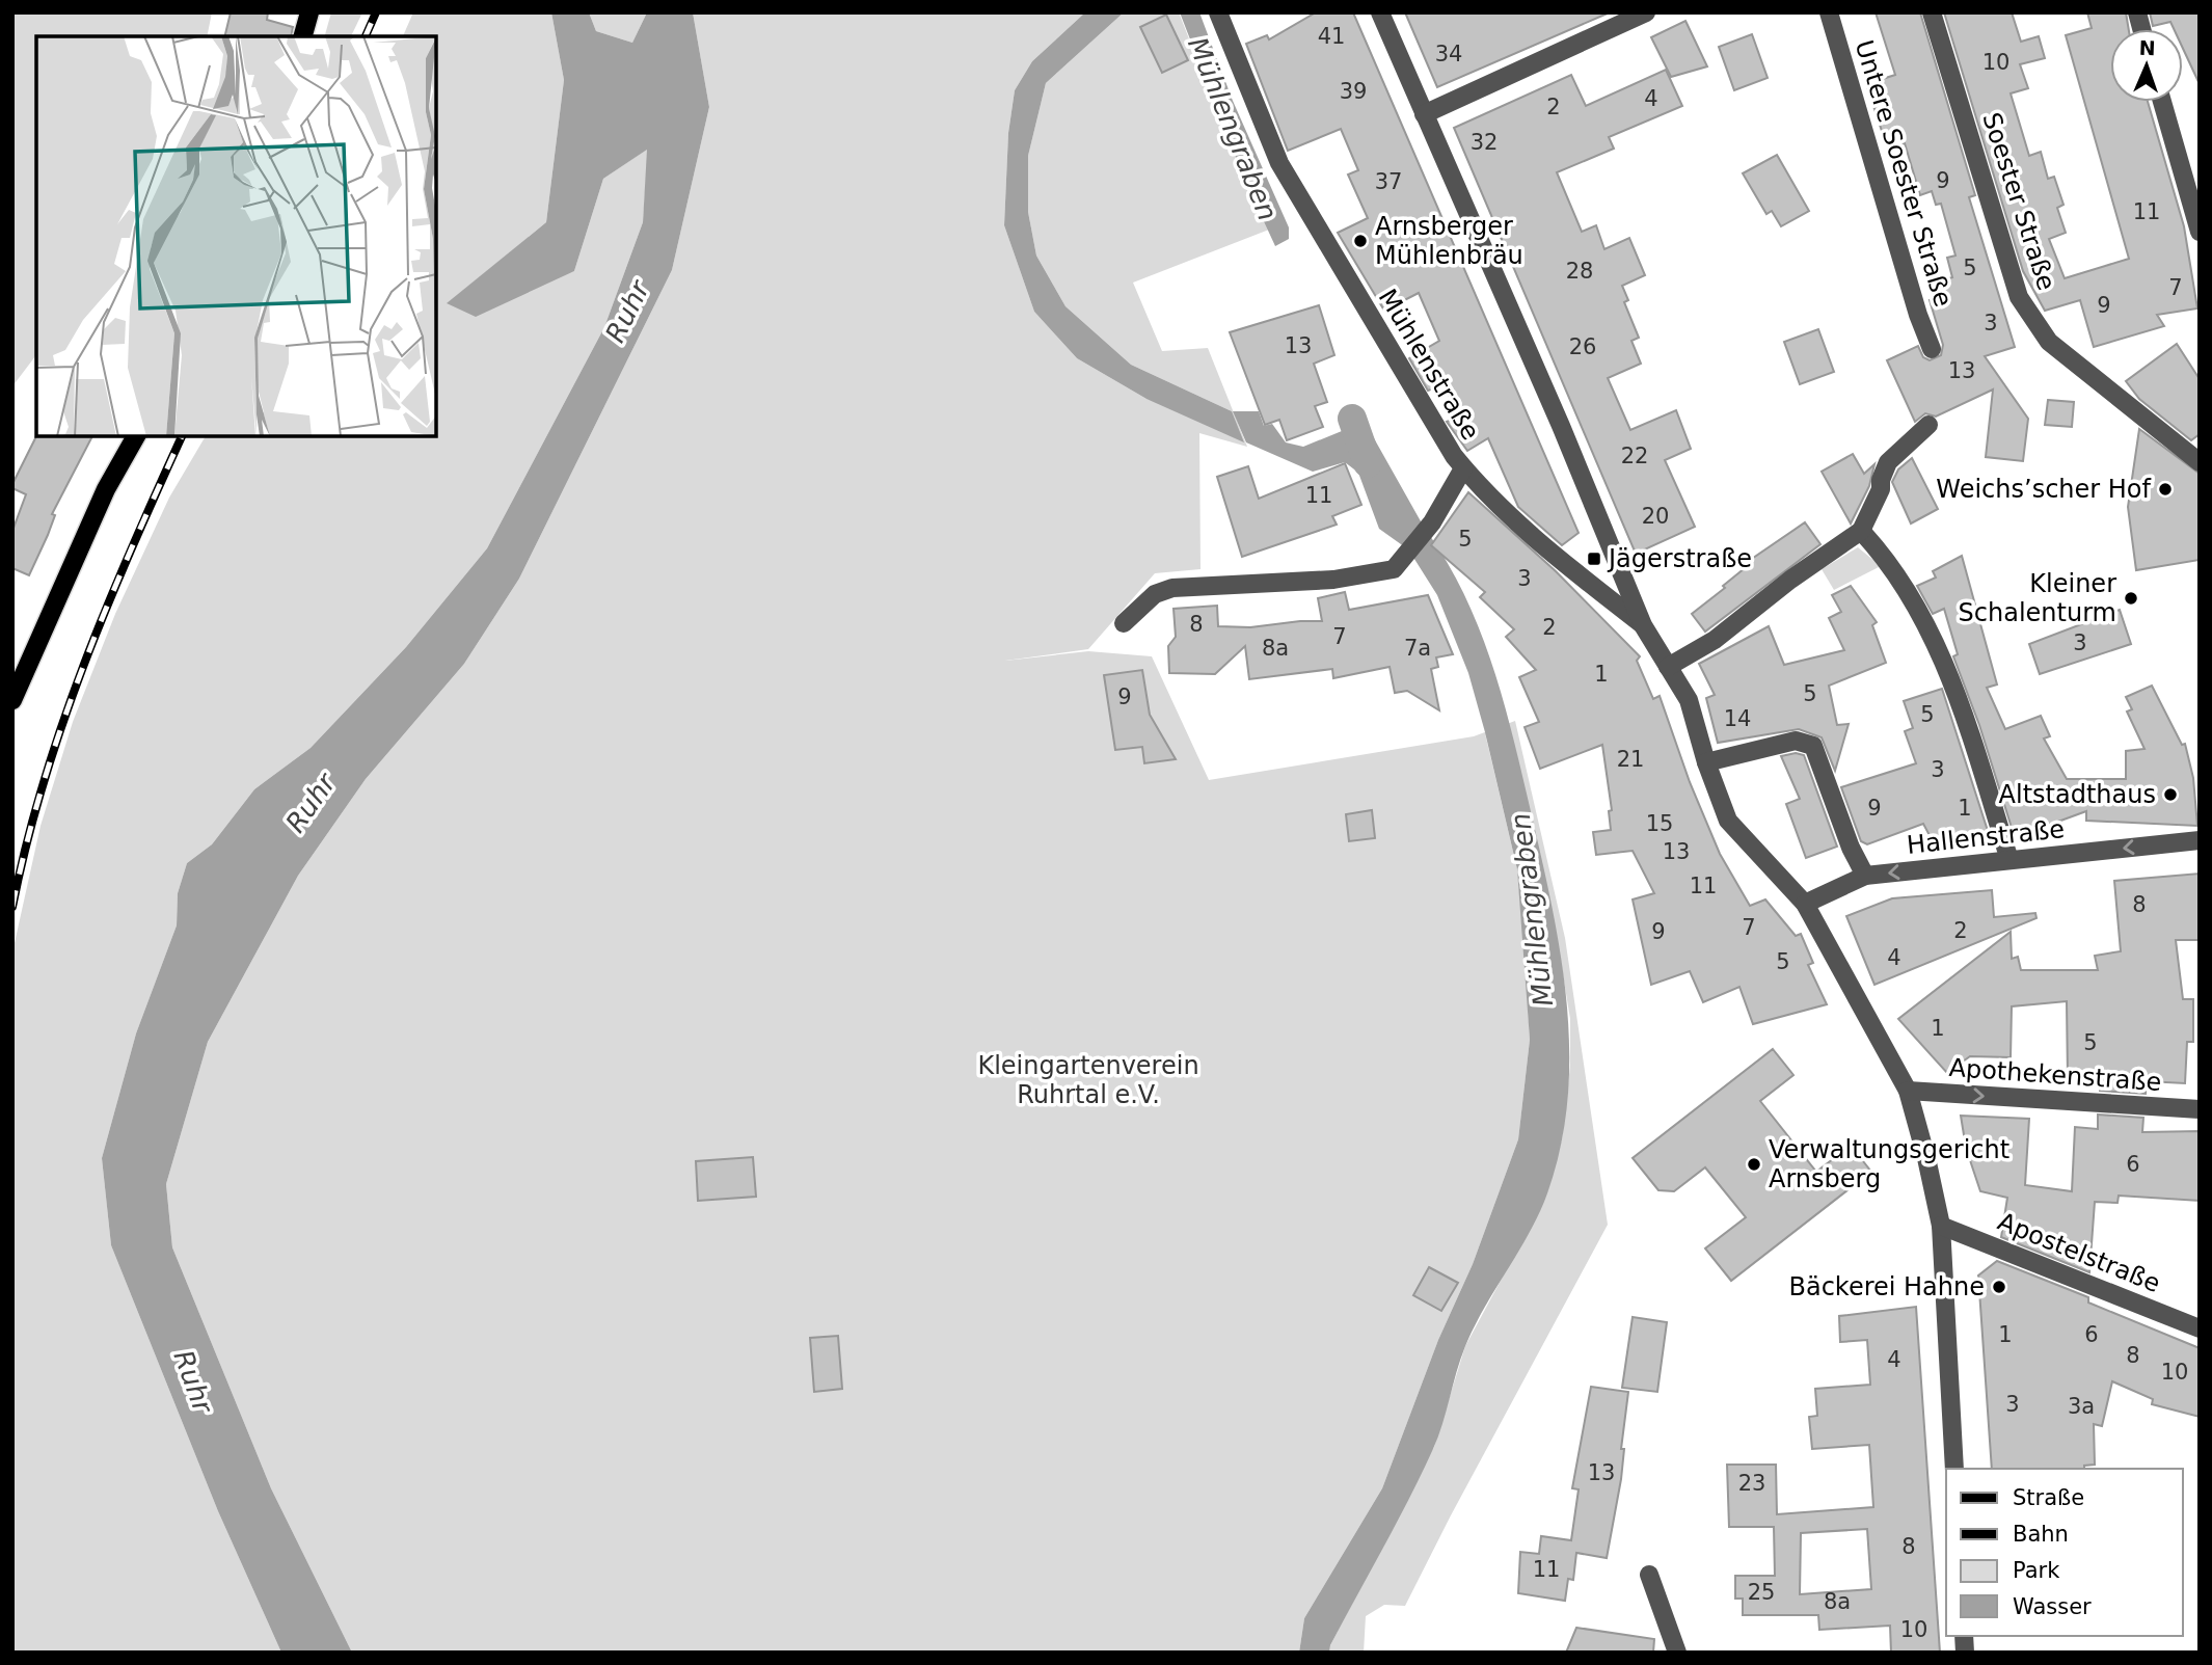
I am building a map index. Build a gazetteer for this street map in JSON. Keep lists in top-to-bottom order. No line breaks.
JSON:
{"streets":{"street":["Untere Soester Straße","Soester Straße","Mühlenstraße","Hallenstraße","Apothekenstraße","Apostelstraße"]},"one_way":["Hallenstraße","Apothekenstraße"],"water":["Mühlengraben","Ruhr"],"parks":["Kleingartenverein Ruhrtal e.V."],"places":{"other":["Arnsberger Mühlenbräu","Weichs’scher Hof","Kleiner Schalenturm","Altstadthaus","Verwaltungsgericht Arnsberg","Bäckerei Hahne"],"transit":["Jägerstraße"]},"house_numbers":["41","34","10","39","4","2","32","9","37","11","5","28","7","9","3","13","26","13","22","11","20","5","3","8","2","7","3","8a","7a","1","5","9","5","14","21","3","9","1","15","13","11","8","7","2","9","4","5","1","5","6","1","6","8","4","10","3","3a","13","23","8","11","25","8a","10"],"legend":["Straße","Bahn","Park","Wasser"],"north":"top"}
